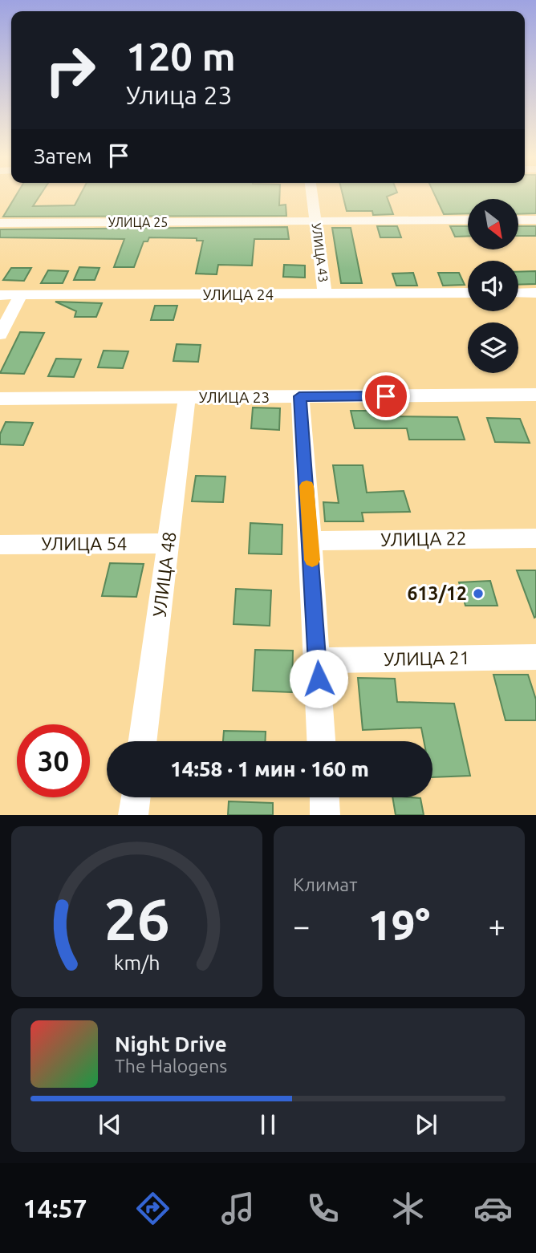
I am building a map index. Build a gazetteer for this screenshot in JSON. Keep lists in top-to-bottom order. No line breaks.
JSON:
{"streets":{"street":["УЛИЦА 25","УЛИЦА 43","УЛИЦА 24","УЛИЦА 23","УЛИЦА 22","УЛИЦА 54","УЛИЦА 48","УЛИЦА 21"]},"crossings":[["УЛИЦА 25","УЛИЦА 43"],["УЛИЦА 43","УЛИЦА 24"],["УЛИЦА 23","УЛИЦА 48"],["УЛИЦА 54","УЛИЦА 48"]],"places":["613/12"],"north":"bottom right","page":{"turn":["120 m","Улица 23"],"then":"Затем","limit":"30","trip":"14:58 · 1 мин · 160 m","tile":"Климат","heat":["−","19°","+"],"song":["Night Drive","The Halogens"],"tabs":"14:57","gauge":["26","km/h"]}}
